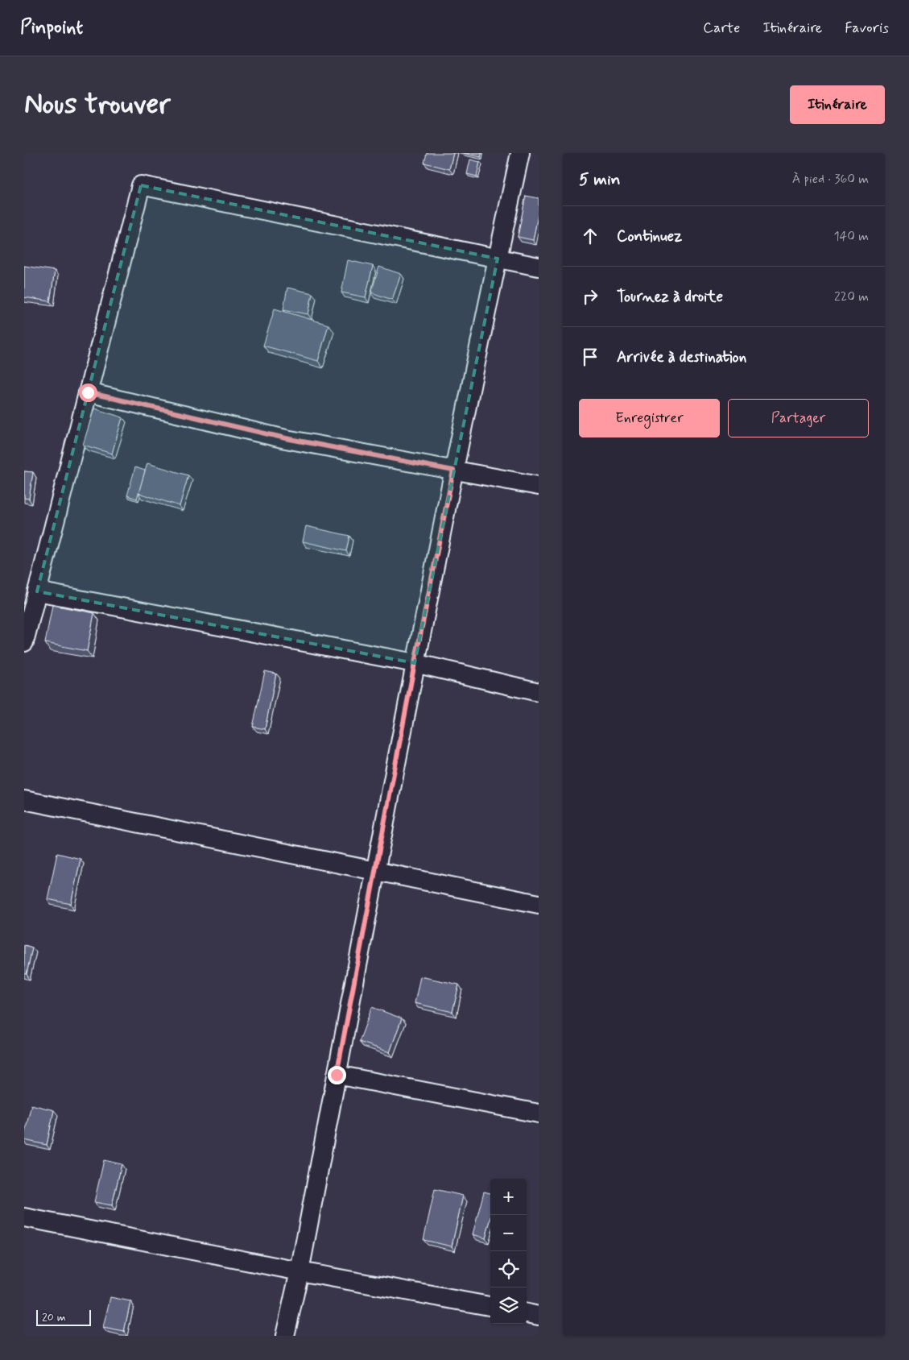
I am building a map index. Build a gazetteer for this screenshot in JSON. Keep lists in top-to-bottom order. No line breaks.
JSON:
{"scale_bar":"20 m","page":{"header":"Pinpoint","nav":["Carte","Itinéraire","Favoris"],"buttons":["Itinéraire",["Enregistrer","Partager"]],"title":"Nous trouver","heading":["5 min","À pied · 360 m"],"list":[["Continuez","140 m"],["Tournez à droite","220 m"],"Arrivée à destination"],"map_buttons":["+","−"],"scale":"20 m"}}
